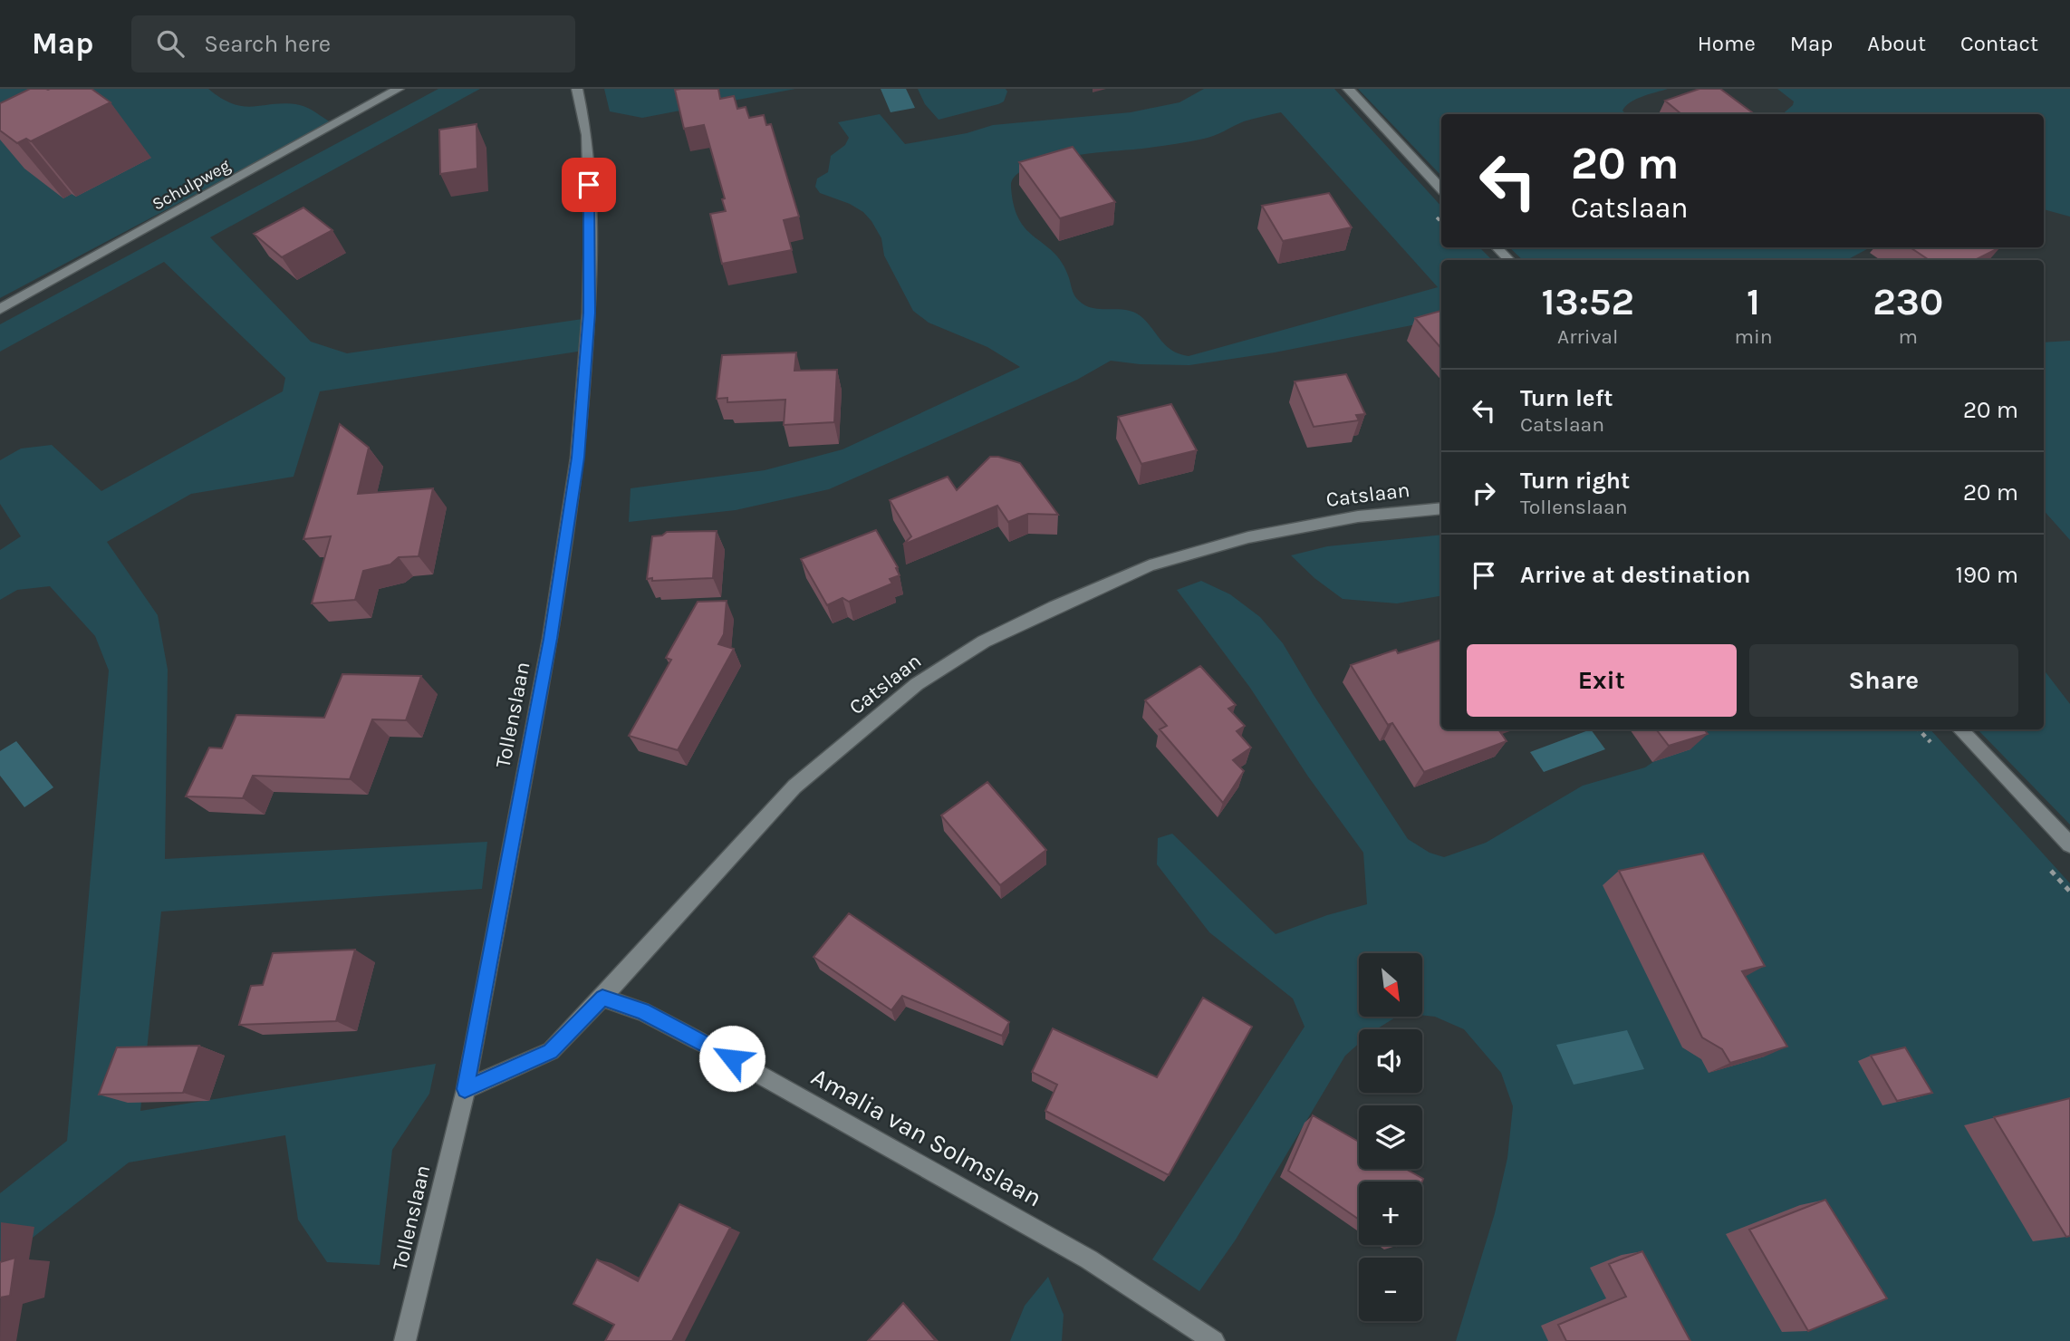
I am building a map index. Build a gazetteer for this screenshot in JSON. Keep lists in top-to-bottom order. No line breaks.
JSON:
{"streets":{"street":["Schulpweg","Catslaan","Tollenslaan","Amalia van Solmslaan"]},"crossings":[["Catslaan","Tollenslaan"],["Catslaan","Amalia van Solmslaan"]],"north":"bottom right","page":{"header":"Map","search":"Search here","nav":["Home","Map","About","Contact"],"turn":["20 m","Catslaan"],"eta":["13:52","Arrival","1","min","230","m"],"list":[{"name":"Turn left","note":"Catslaan","value":"20 m"},{"name":"Turn right","note":"Tollenslaan","value":"20 m"},{"name":"Arrive at destination","value":"190 m"}],"buttons":["Exit","Share"],"map_buttons":["+","−"]}}
